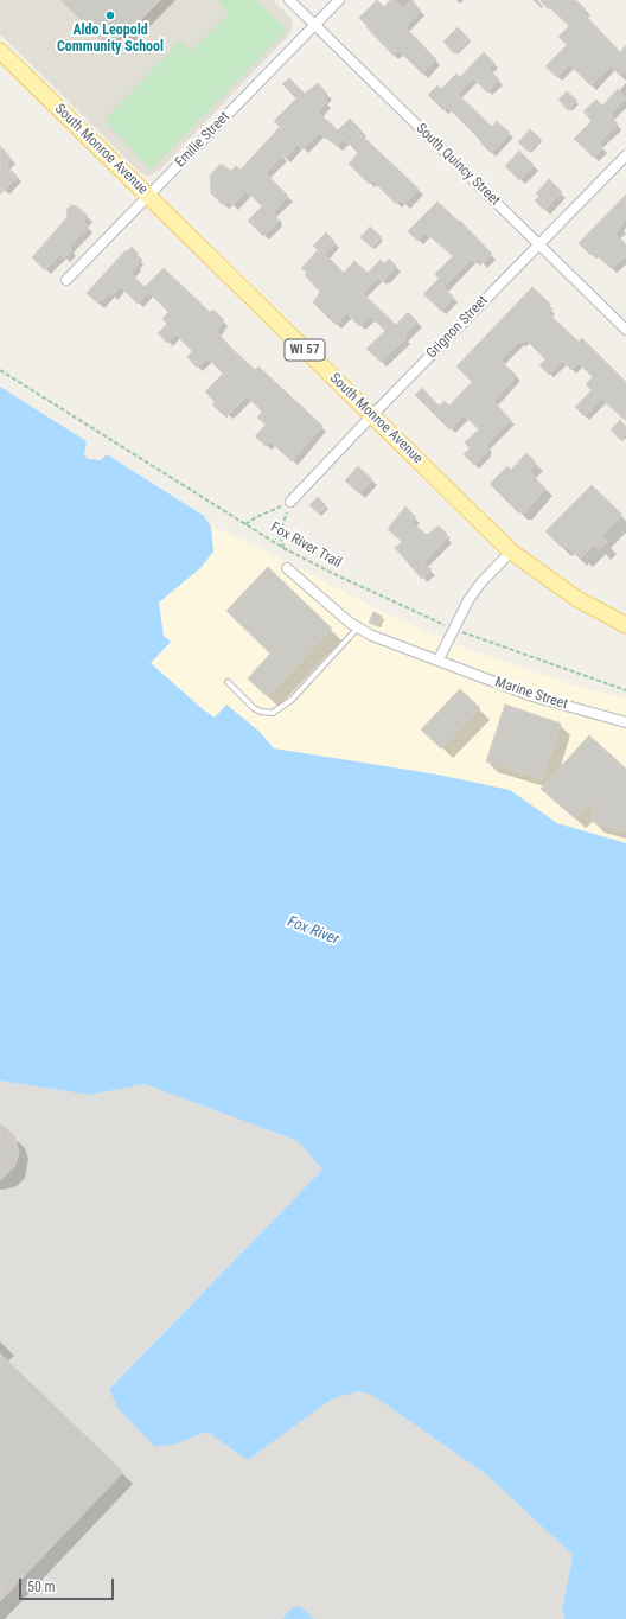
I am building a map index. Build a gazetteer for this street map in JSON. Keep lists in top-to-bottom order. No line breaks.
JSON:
{"streets":{"main road":["South Monroe Avenue","WI 57"],"street":["Emilie Street","South Quincy Street","Grignon Street","Marine Street"],"path":["Fox River Trail"]},"crossings":[["Emilie Street","South Monroe Avenue"],["Emilie Street","South Quincy Street"],["South Monroe Avenue","Grignon Street"],["South Quincy Street","Grignon Street"]],"water":["Fox River"],"places":["Aldo Leopold Community School"],"scale_bar":"50 m"}
